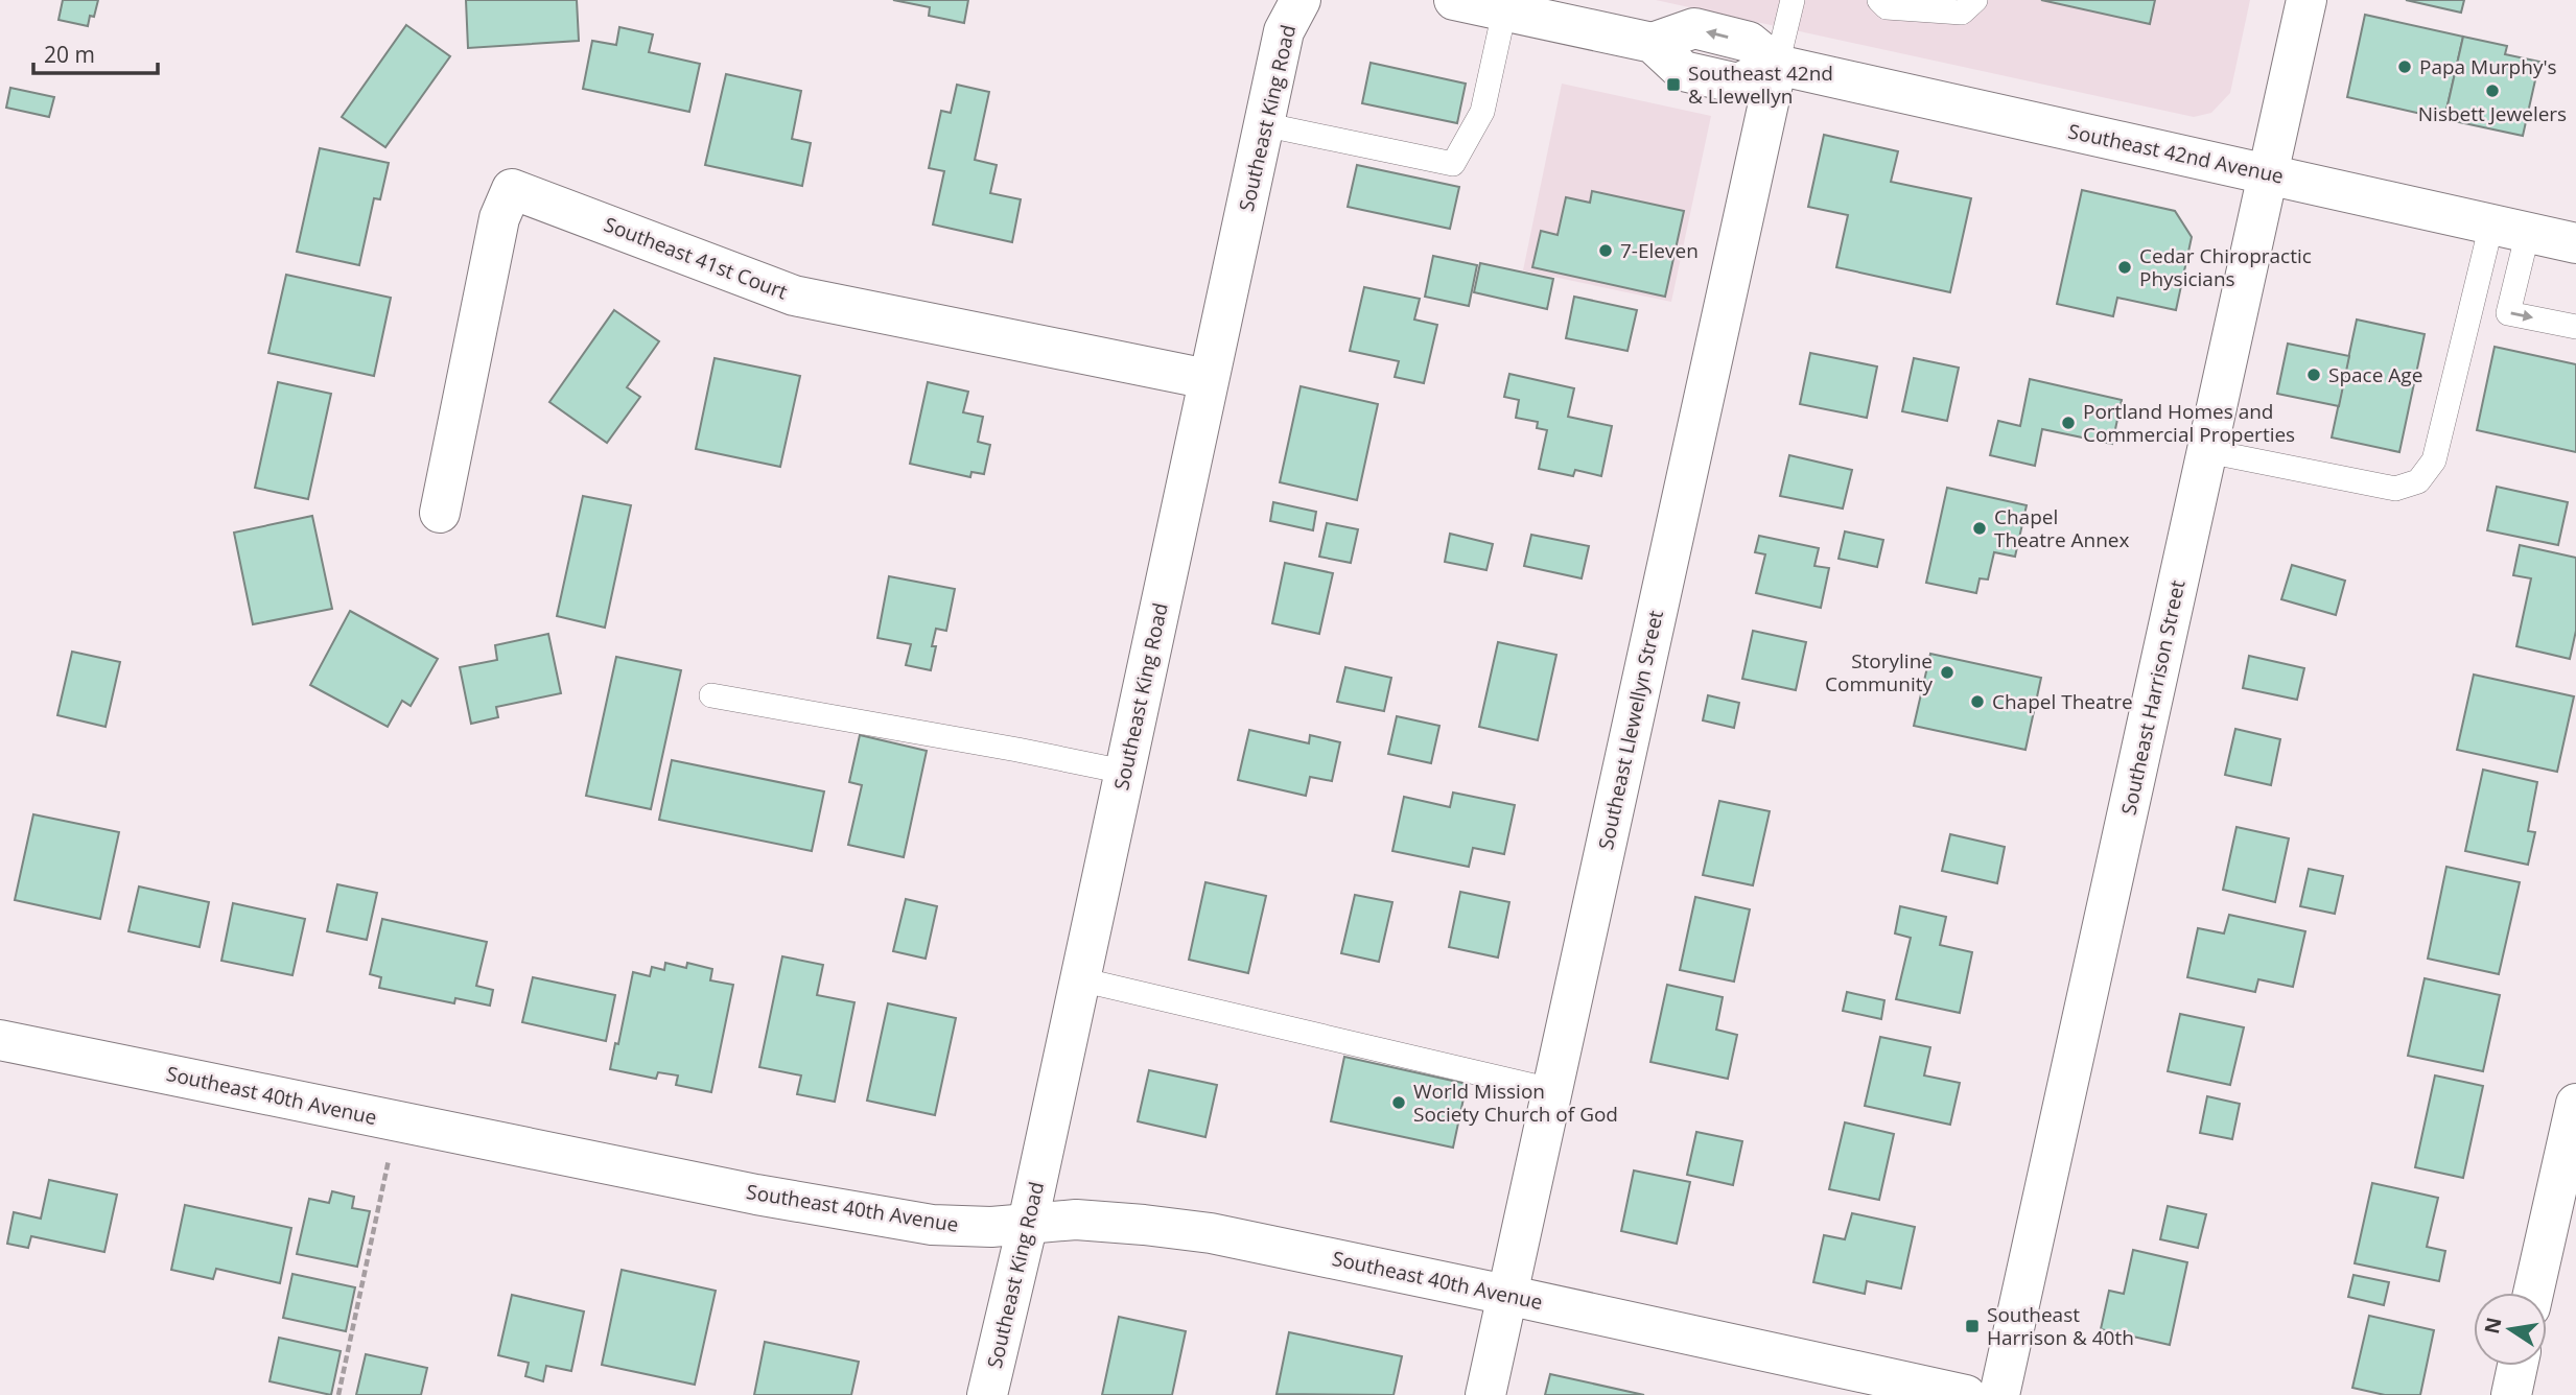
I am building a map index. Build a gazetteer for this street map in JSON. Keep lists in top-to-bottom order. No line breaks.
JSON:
{"streets":{"street":["Southeast King Road","Southeast 42nd Avenue","Southeast 41st Court","Southeast Harrison Street","Southeast Llewellyn Street","Southeast 40th Avenue"]},"crossings":[["Southeast King Road","Southeast 41st Court"],["Southeast King Road","Southeast 40th Avenue"],["Southeast 42nd Avenue","Southeast Harrison Street"],["Southeast 42nd Avenue","Southeast Llewellyn Street"],["Southeast Llewellyn Street","Southeast 40th Avenue"]],"places":{"other":["Papa Murphy's","Nisbett Jewelers","7-Eleven","Cedar Chiropractic Physicians","Space Age","Portland Homes and Commercial Properties","Chapel Theatre Annex","Storyline Community","Chapel Theatre","World Mission Society Church of God"],"transit":["Southeast 42nd & Llewellyn","Southeast Harrison & 40th"]},"scale_bar":"20 m","north":"left"}
